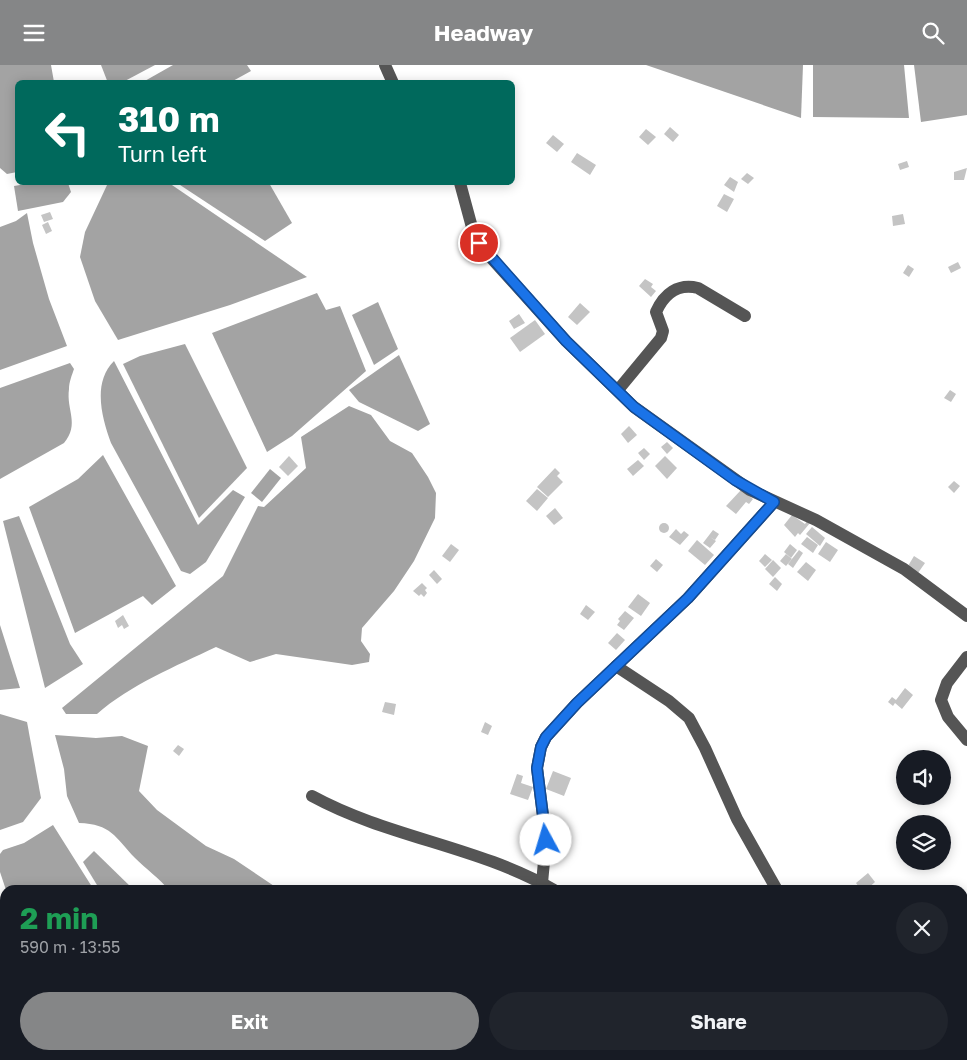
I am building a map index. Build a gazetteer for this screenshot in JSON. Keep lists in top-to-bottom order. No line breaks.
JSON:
{"page":{"header":"Headway","turn":["310 m","Turn left"],"heading":["2 min","590 m · 13:55"],"buttons":["Exit","Share"]}}
